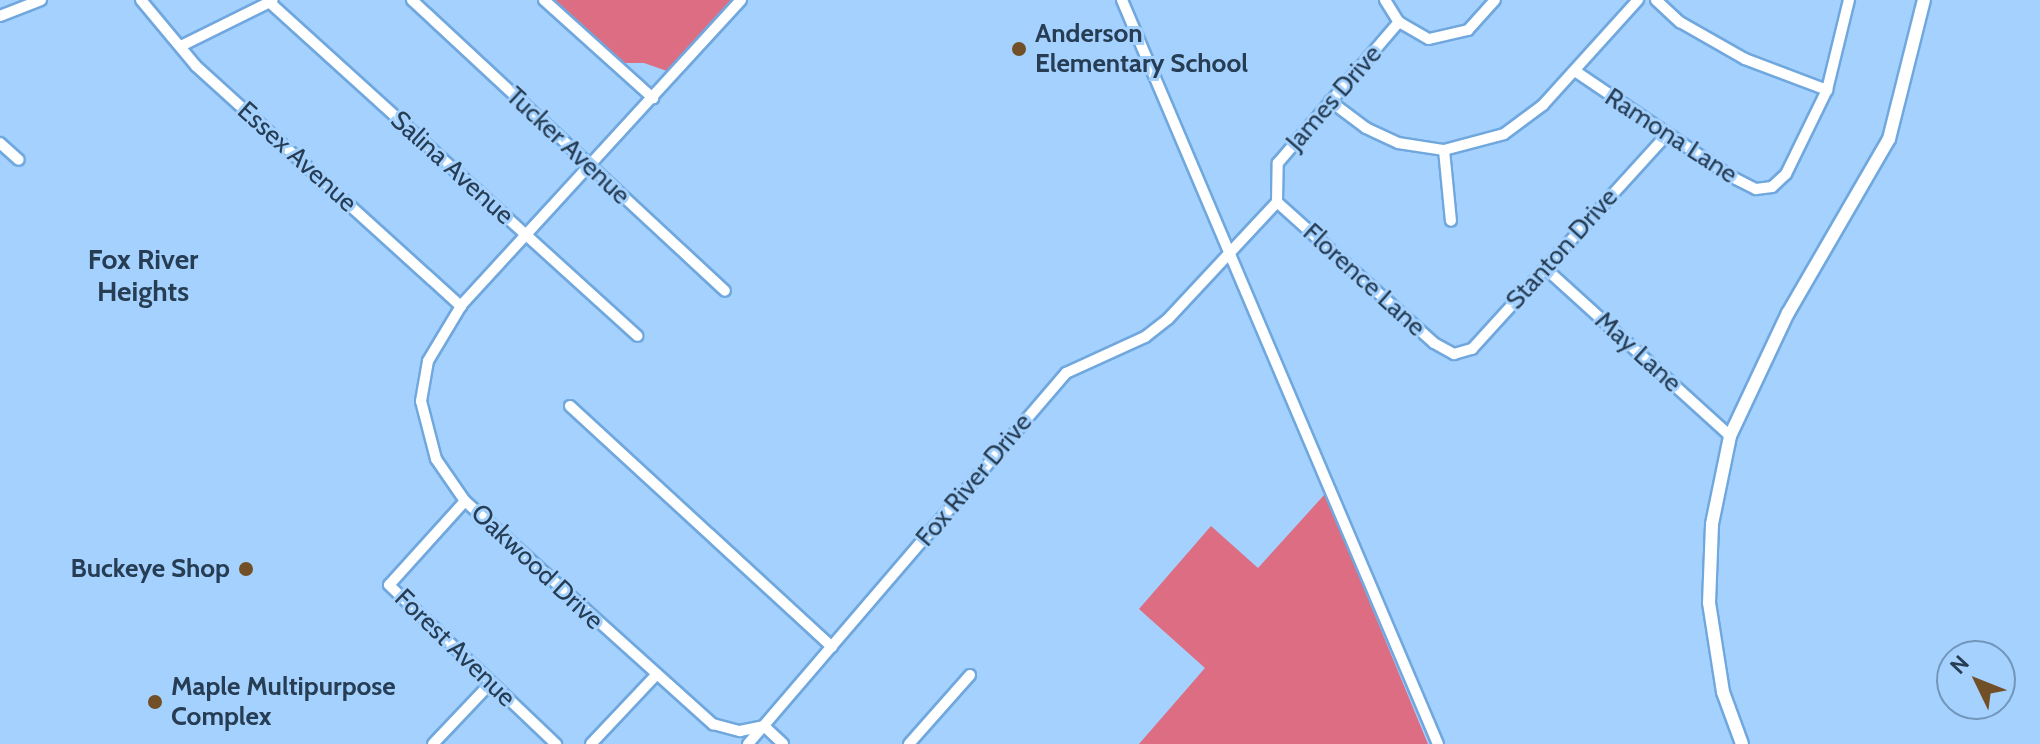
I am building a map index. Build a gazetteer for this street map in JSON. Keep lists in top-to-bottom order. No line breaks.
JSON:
{"streets":{"street":["James Drive","Ramona Lane","Tucker Avenue","Essex Avenue","Salina Avenue","Stanton Drive","Florence Lane","May Lane","Fox River Drive","Oakwood Drive","Forest Avenue"]},"crossings":[["James Drive","Florence Lane"],["Ramona Lane","Stanton Drive"],["Tucker Avenue","Oakwood Drive"],["Essex Avenue","Oakwood Drive"],["Salina Avenue","Oakwood Drive"],["Stanton Drive","Florence Lane"],["Stanton Drive","May Lane"],["Fox River Drive","Oakwood Drive"],["Oakwood Drive","Forest Avenue"]],"districts":["Fox River Heights"],"places":["Anderson Elementary School","Buckeye Shop","Maple Multipurpose Complex"],"north":"top left"}
